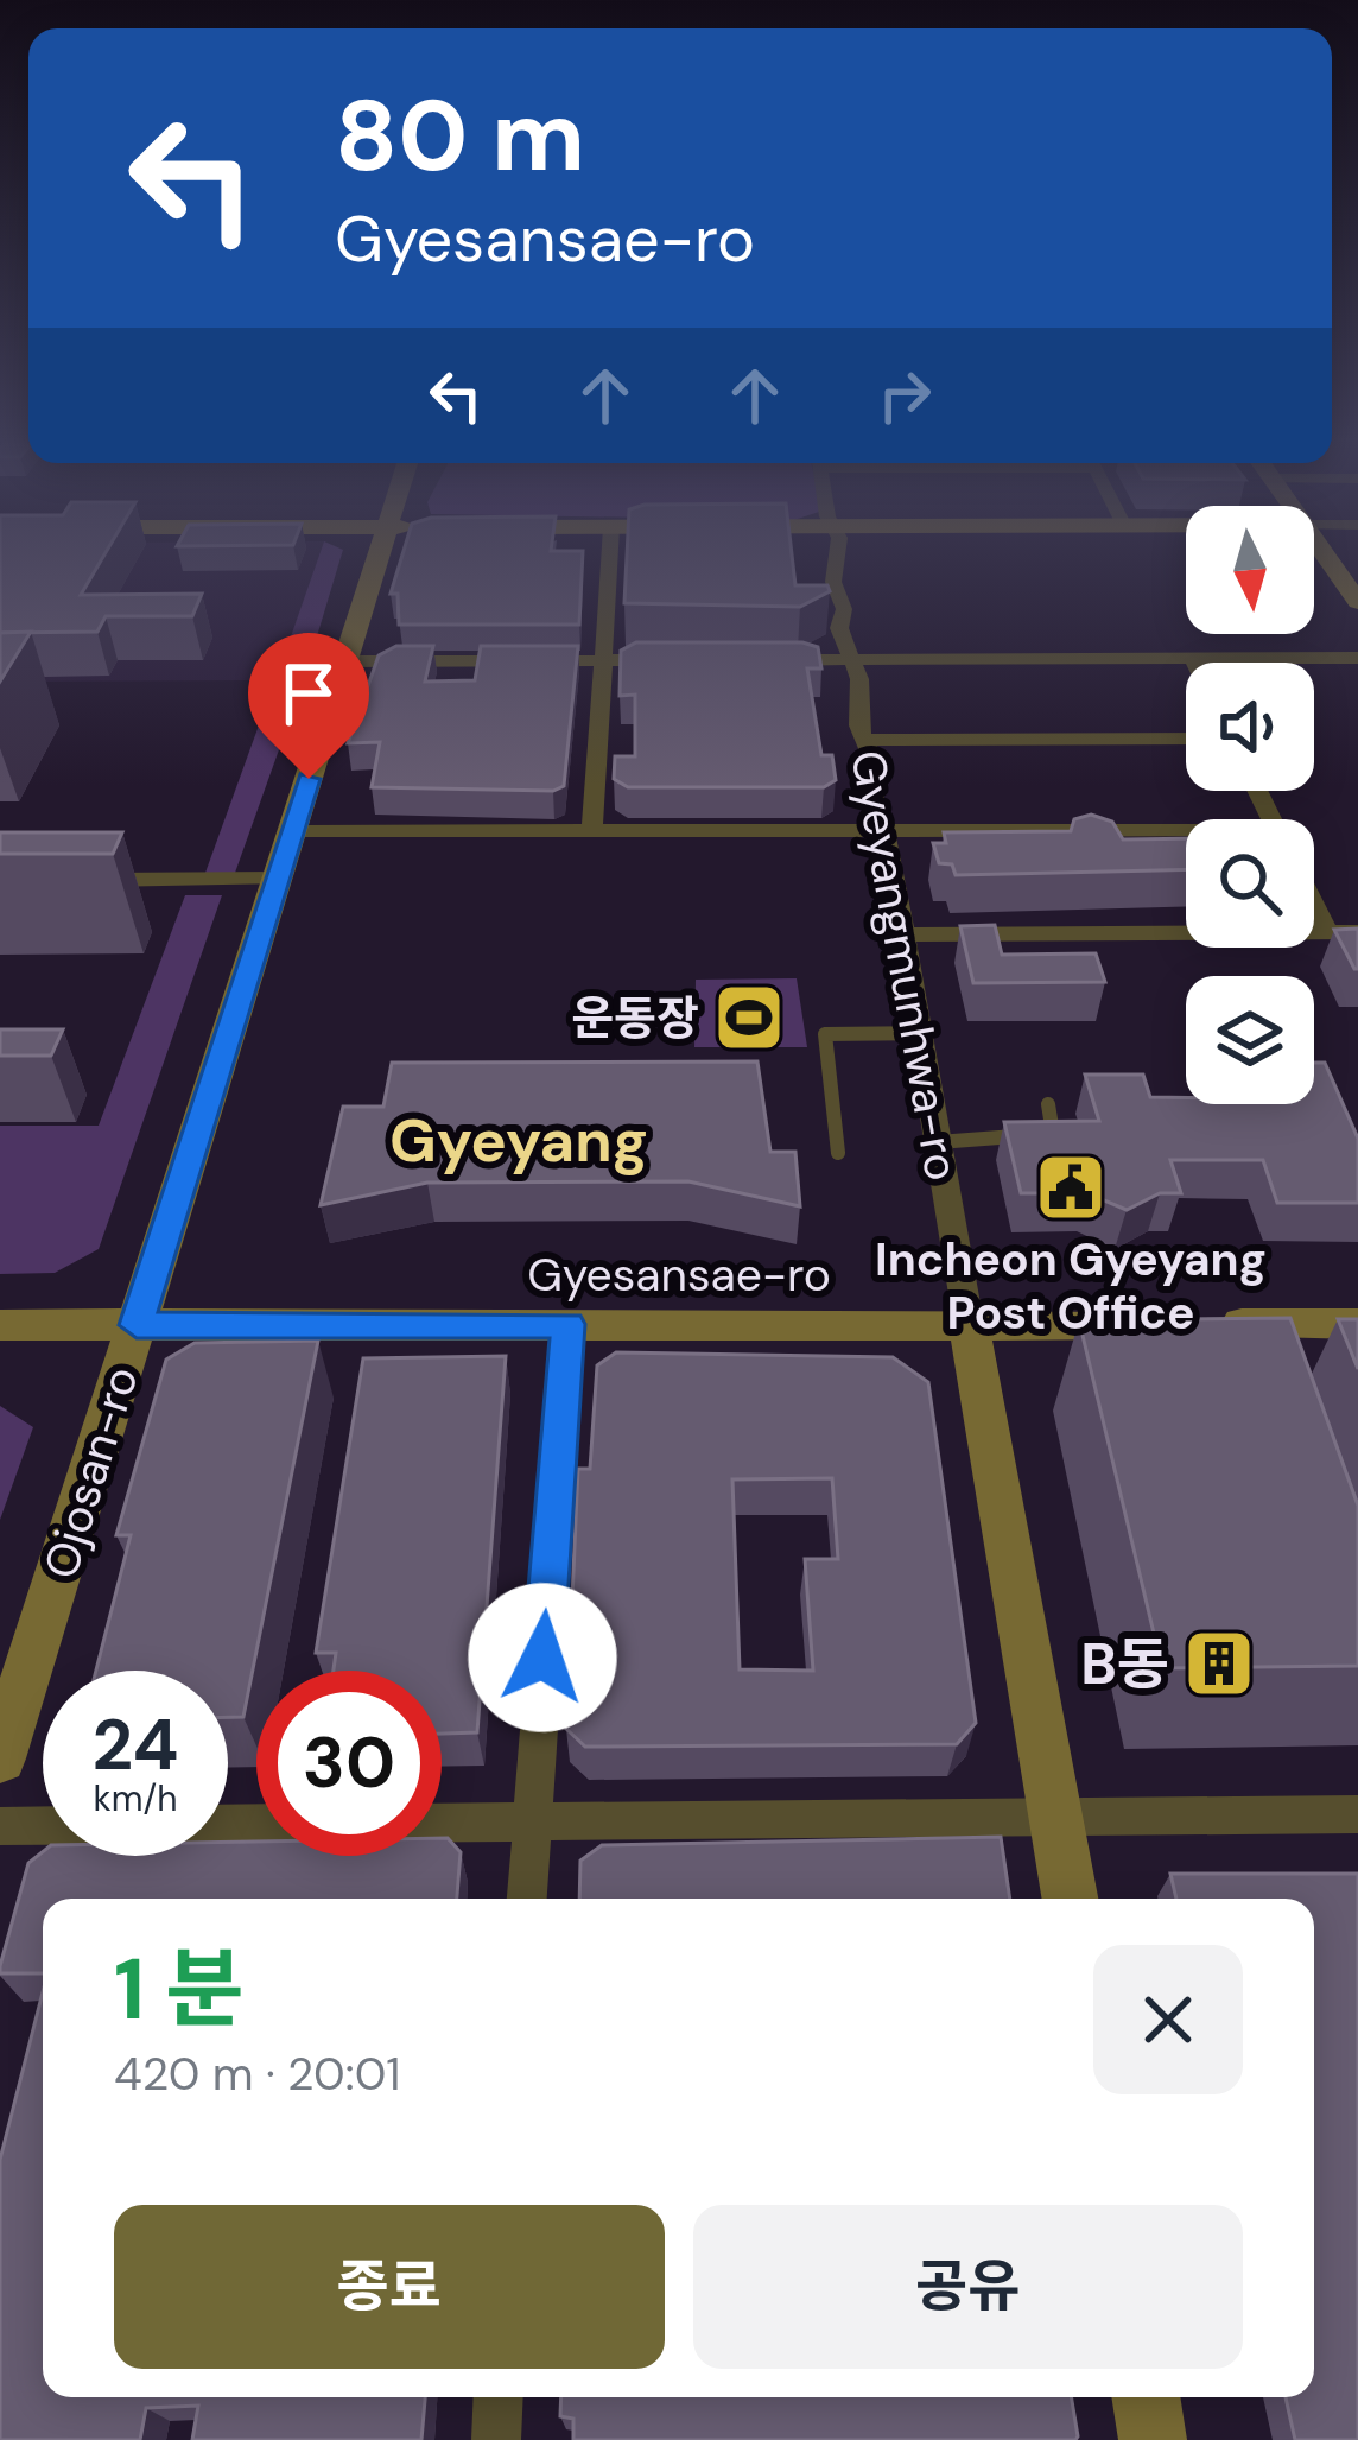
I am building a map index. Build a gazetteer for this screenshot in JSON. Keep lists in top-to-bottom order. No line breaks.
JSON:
{"streets":{"street":["Gyeyangmunhwa-ro","Gyesansae-ro","Ojosan-ro"]},"crossings":[["Gyeyangmunhwa-ro","Gyesansae-ro"],["Gyesansae-ro","Ojosan-ro"]],"districts":["Gyeyang"],"places":{"sports":["운동장"],"public building":["Incheon Gyeyang Post Office"],"building":["B동"]},"north":"bottom","page":{"turn":["80 m","Gyesansae-ro"],"speed":"24 km/h","limit":"30","heading":["1 분","420 m · 20:01"],"buttons":["종료","공유"]}}
